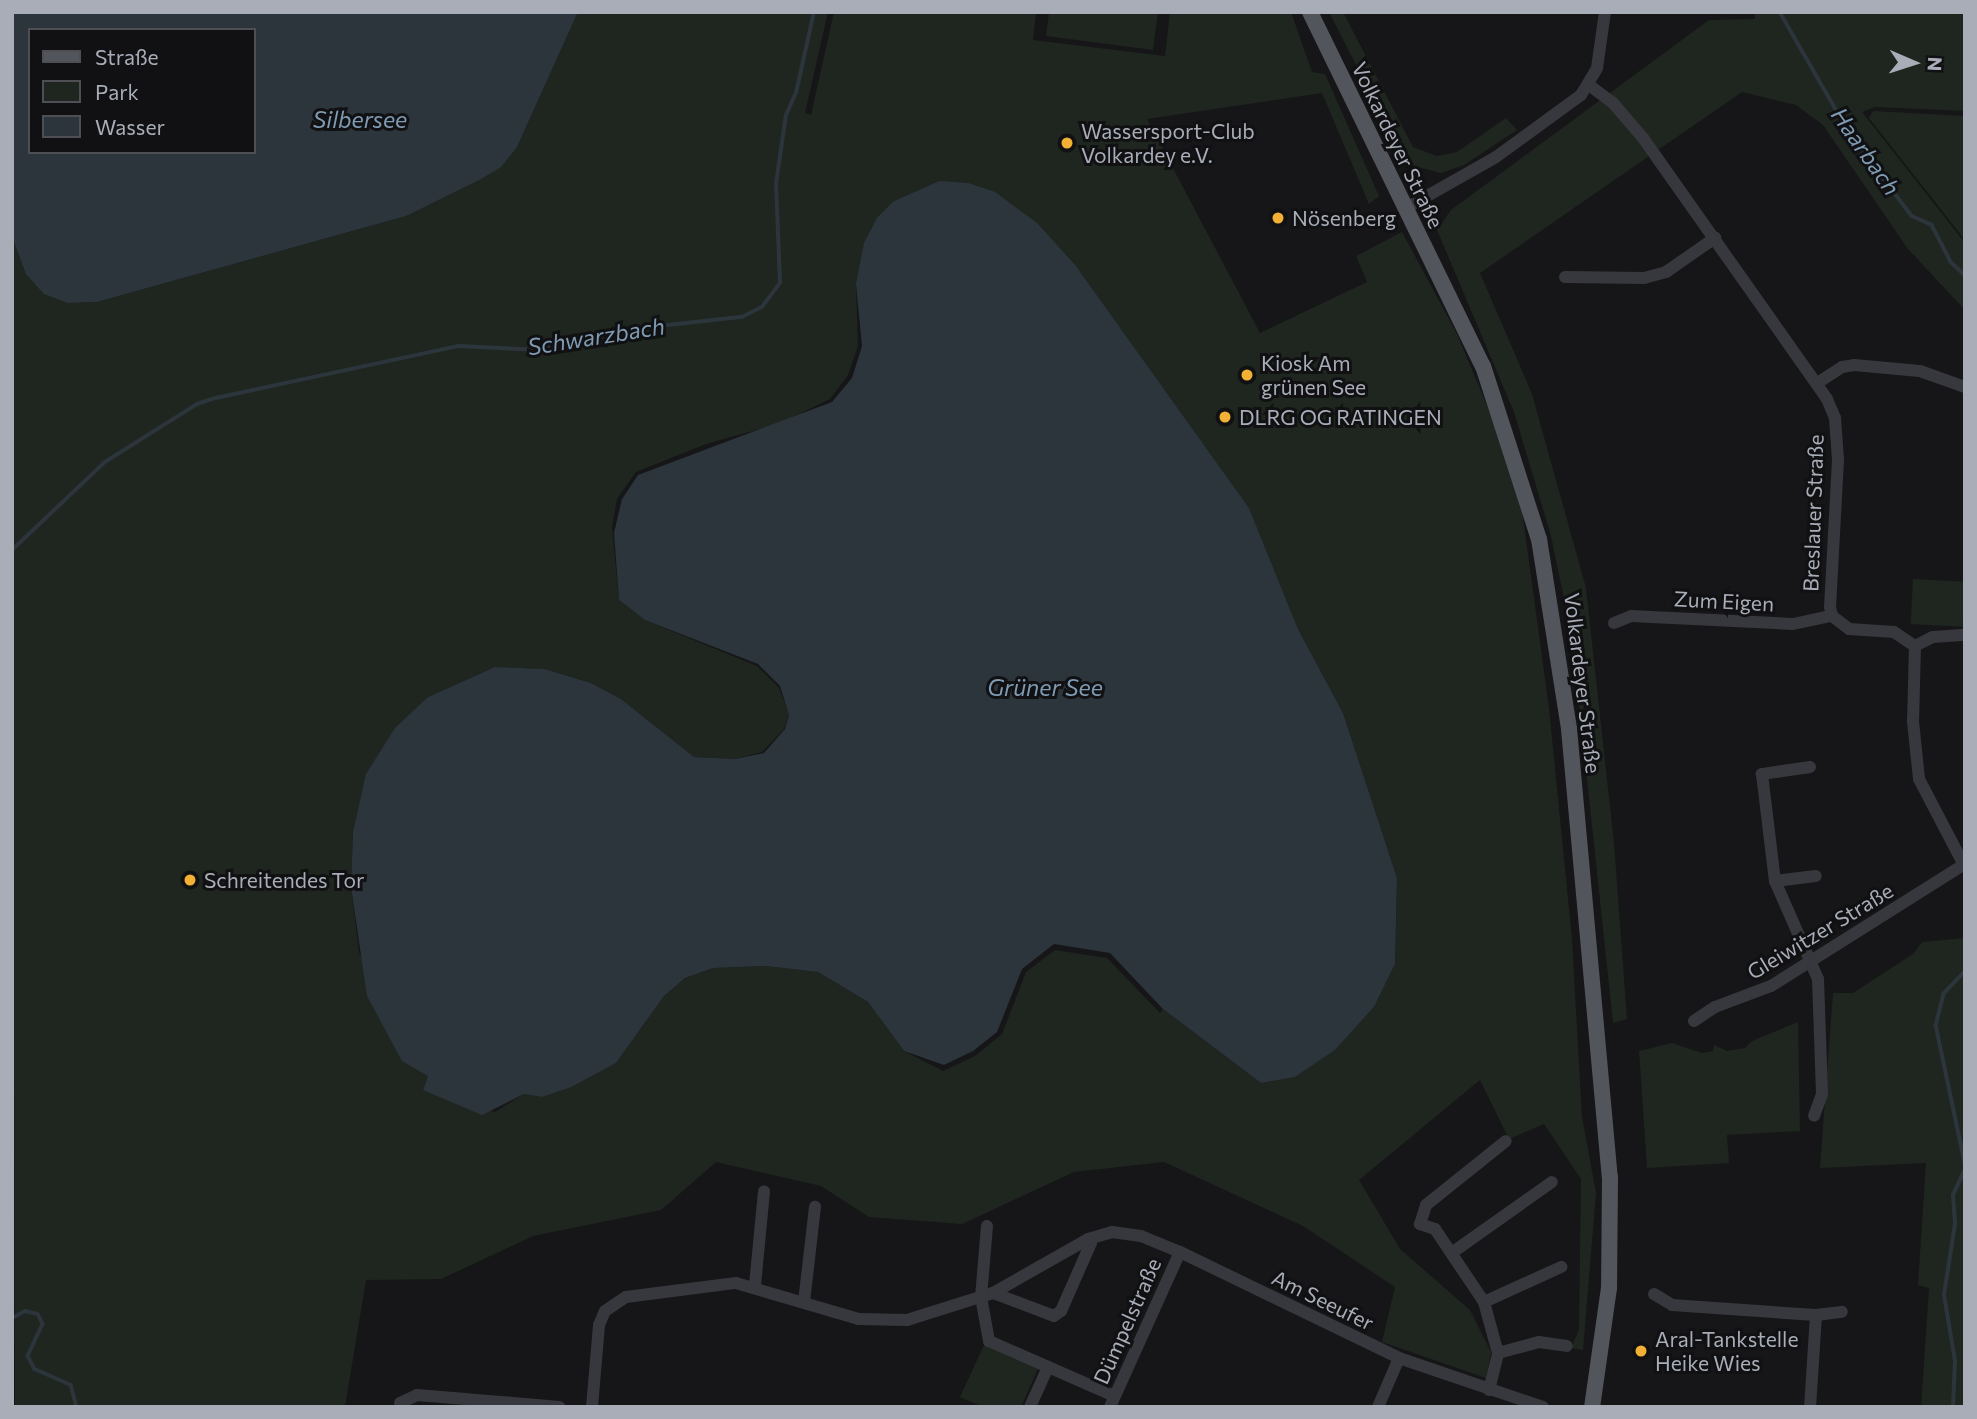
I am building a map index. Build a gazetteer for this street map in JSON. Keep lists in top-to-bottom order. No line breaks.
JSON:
{"streets":{"main road":["Volkardeyer Straße"],"street":["Breslauer Straße","Zum Eigen","Gleiwitzer Straße","Am Seeufer","Dümpelstraße"]},"crossings":[["Breslauer Straße","Zum Eigen"],["Am Seeufer","Dümpelstraße"]],"water":["Silbersee","Haarbach","Schwarzbach","Grüner See"],"places":["Wassersport-Club Volkardey e.V.","Nösenberg","Kiosk Am grünen See","DLRG OG RATINGEN","Schreitendes Tor","Aral-Tankstelle Heike Wies"],"legend":["Straße","Park","Wasser"],"north":"right"}
